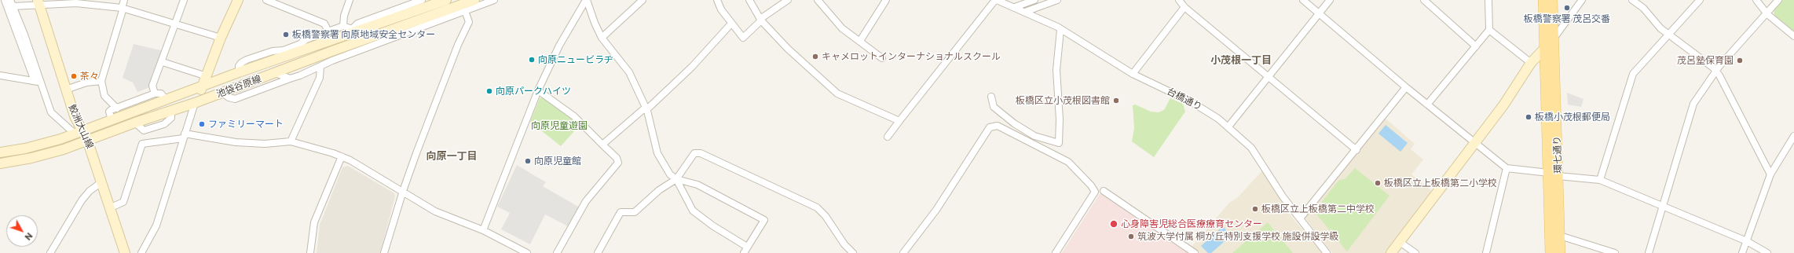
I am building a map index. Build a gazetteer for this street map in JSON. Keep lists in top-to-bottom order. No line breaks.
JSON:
{"streets":{"main road":["池袋谷原線","鮫洲大山線","環七通り"],"street":["台橋通り"]},"crossings":[["池袋谷原線","鮫洲大山線"]],"districts":["小茂根一丁目","向原一丁目"],"parks":["向原児童遊園"],"places":["板橋警察署 茂呂交番","板橋警察署 向原地域安全センター","キャメロットインターナショナルスクール","向原ニュービラヂ","茂呂塾保育園","茶々","向原パークハイツ","板橋区立小茂根図書館","板橋小茂根郵便局","ファミリーマート","向原児童館","板橋区立上板橋第二小学校","板橋区立上板橋第二中学校","心身障害児総合医療療育センター","筑波大学付属 桐が丘特別支援学校 施設併設学級"],"north":"bottom right"}
